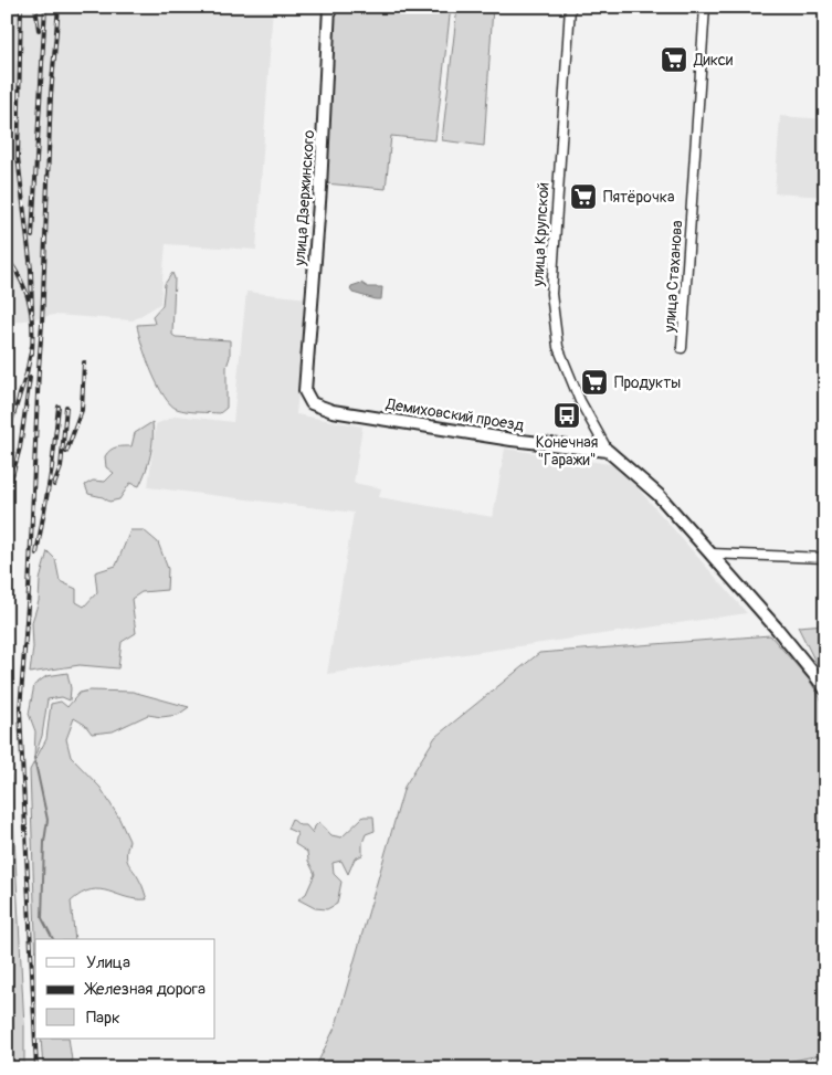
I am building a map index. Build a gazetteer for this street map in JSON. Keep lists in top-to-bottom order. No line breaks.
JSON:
{"streets":{"main road":["улица Дзержинского","Демиховский проезд"],"street":["улица Крупской","улица Стаханова"]},"crossings":[["улица Дзержинского","Демиховский проезд"],["улица Крупской","Демиховский проезд"]],"places":{"supermarket":["Дикси","Пятёрочка","Продукты"],"bus stop":["Конечная \"Гаражи\""]},"legend":["Улица","Железная дорога","Парк"]}
